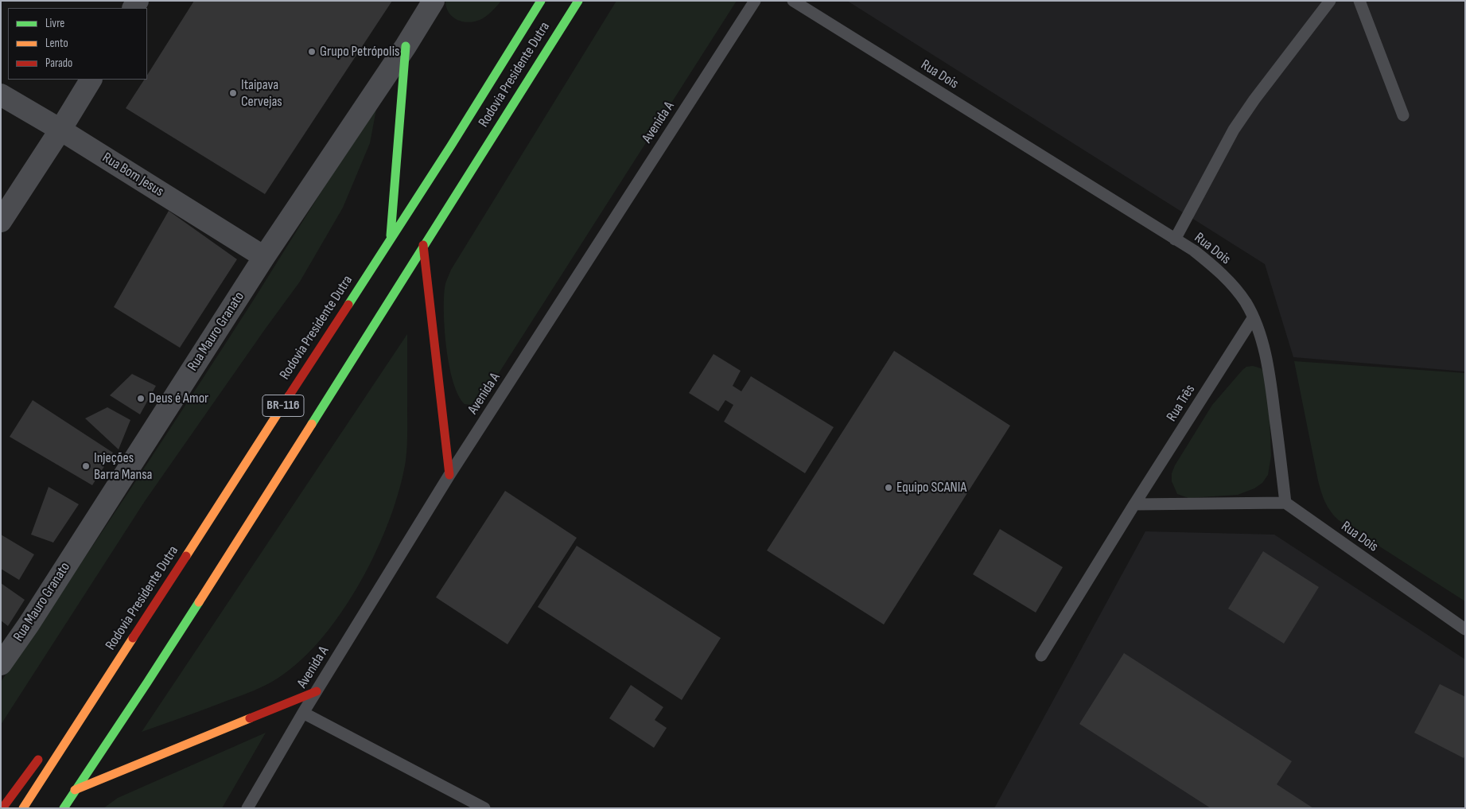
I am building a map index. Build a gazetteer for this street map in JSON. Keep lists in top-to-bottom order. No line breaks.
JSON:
{"streets":{"highway":["Rodovia Presidente Dutra","BR-116"],"street":["Rua Bom Jesus","Rua Mauro Granato"],"lane":["Rua Dois","Avenida A","Rua Três"]},"crossings":[["Rua Dois","Rua Três"],["Rua Bom Jesus","Rua Mauro Granato"]],"places":["Grupo Petrópolis","Itaipava Cervejas","Deus é Amor","Injeções Barra Mansa","Equipo SCANIA"],"legend":["Livre","Lento","Parado"]}
